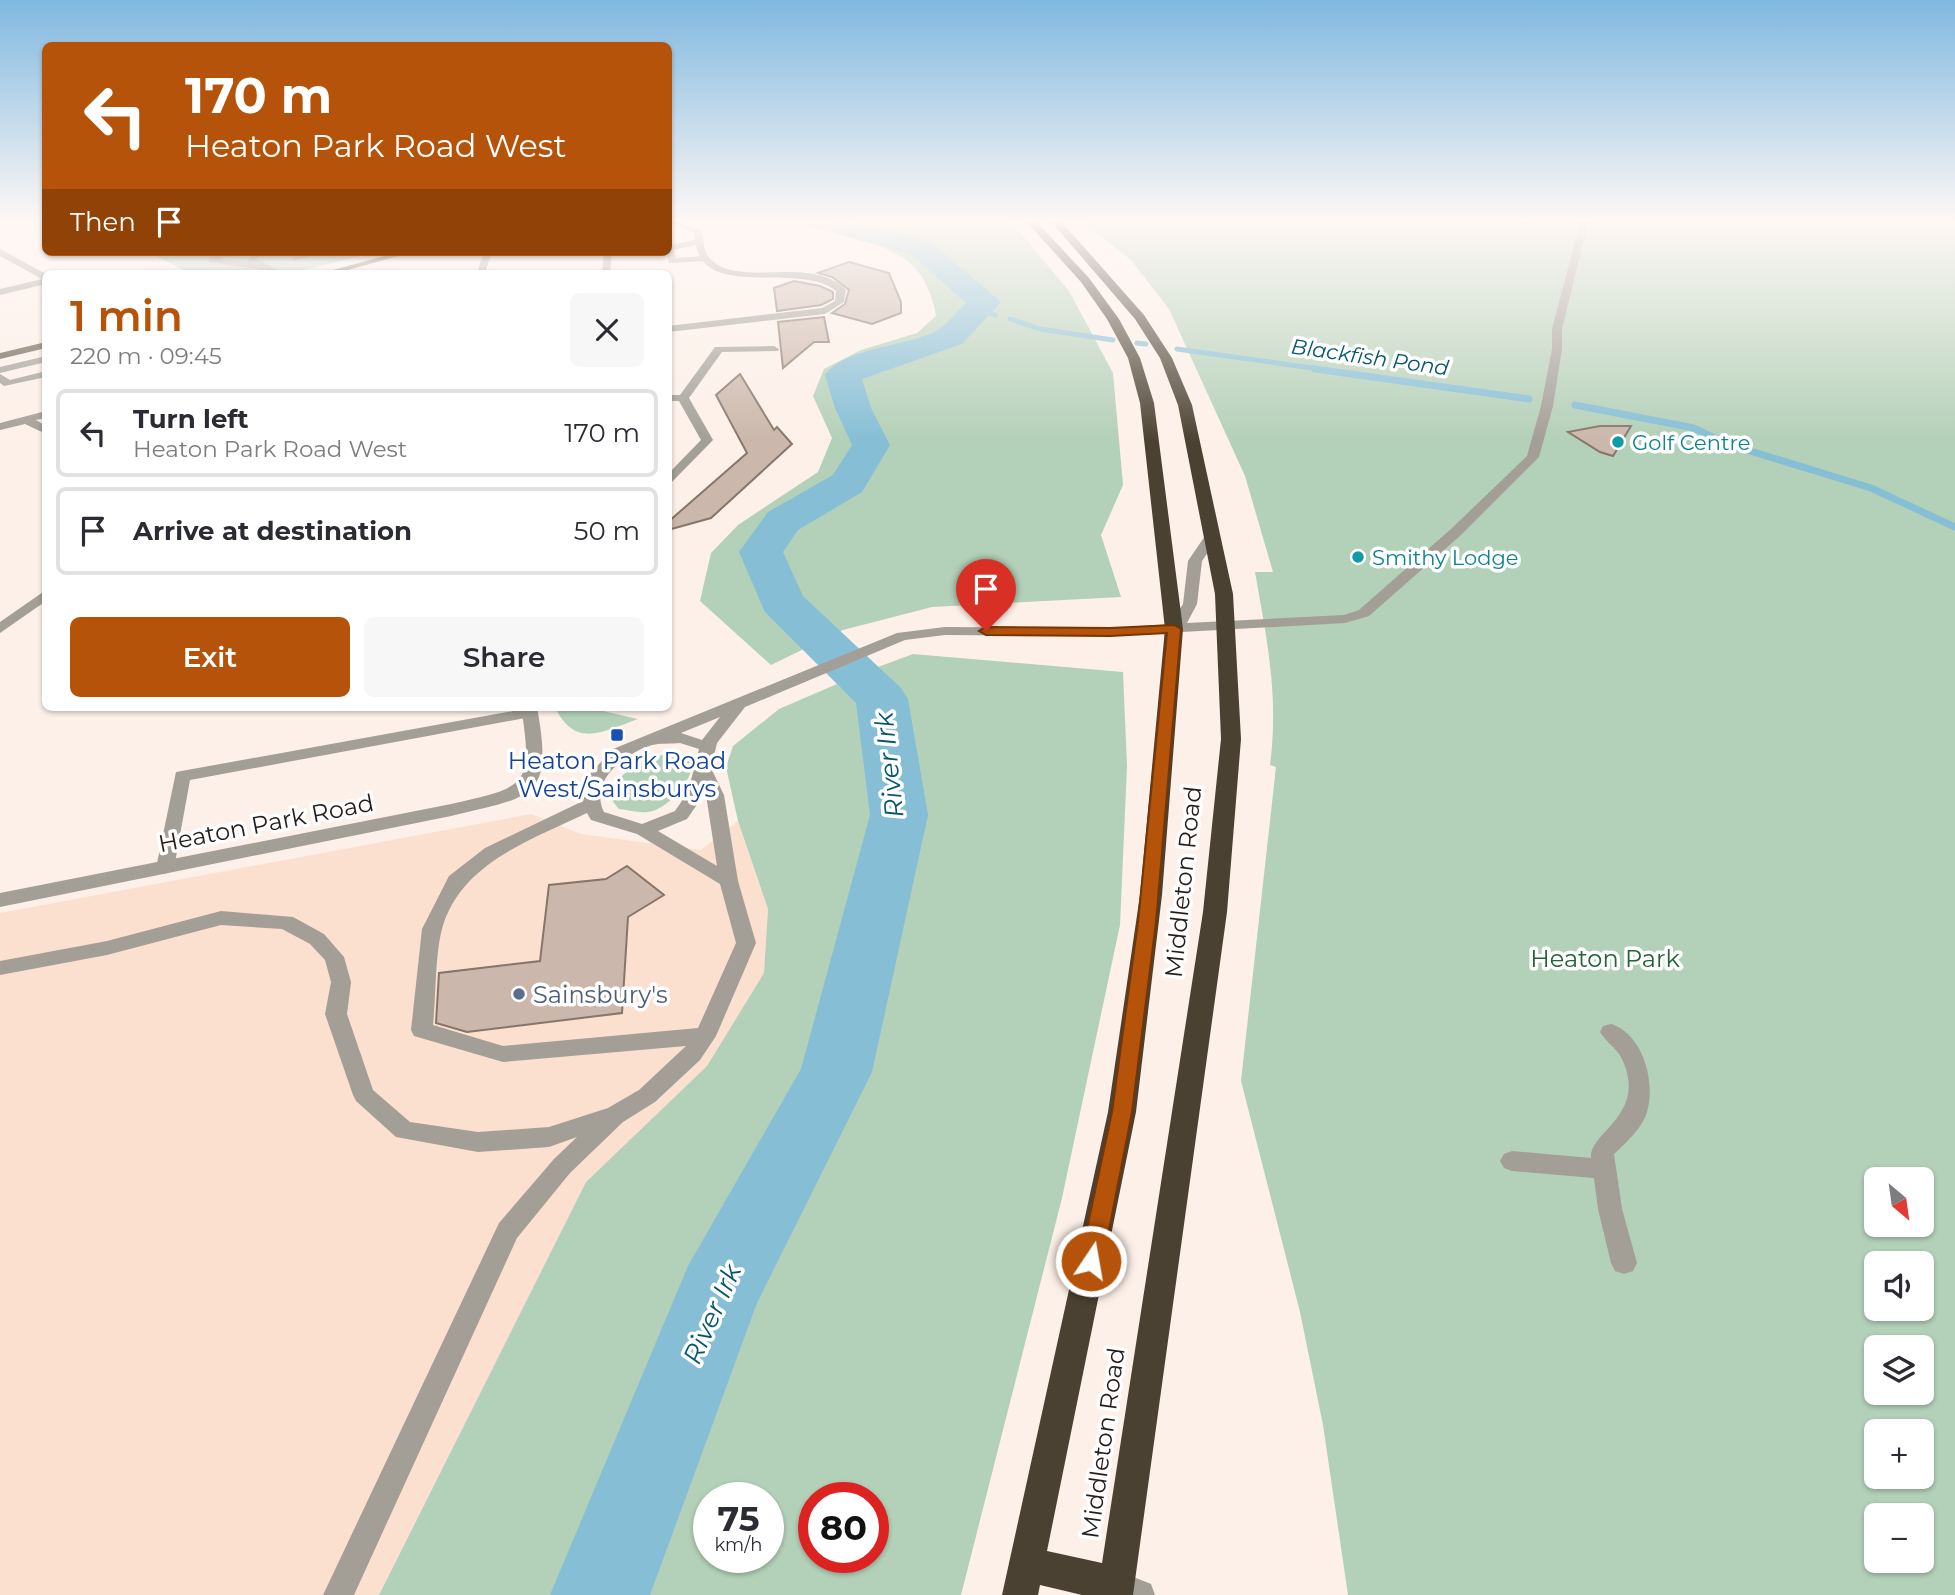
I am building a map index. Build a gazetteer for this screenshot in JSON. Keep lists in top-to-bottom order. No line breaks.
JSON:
{"streets":{"highway":["Middleton Road"],"street":["Heaton Park Road"]},"water":["Blackfish Pond","River Irk"],"parks":["Heaton Park"],"places":{"other":["Golf Centre","Smithy Lodge","Sainsbury's"],"transit":["Heaton Park Road West/Sainsburys"]},"north":"bottom right","page":{"turn":["170 m","Heaton Park Road West"],"then":"Then","heading":["1 min","220 m · 09:45"],"list":[{"name":"Turn left","note":"Heaton Park Road West","value":"170 m"},{"name":"Arrive at destination","value":"50 m"}],"buttons":["Exit","Share"],"map_buttons":["+","−"],"speed":"75 km/h","limit":"80"}}
